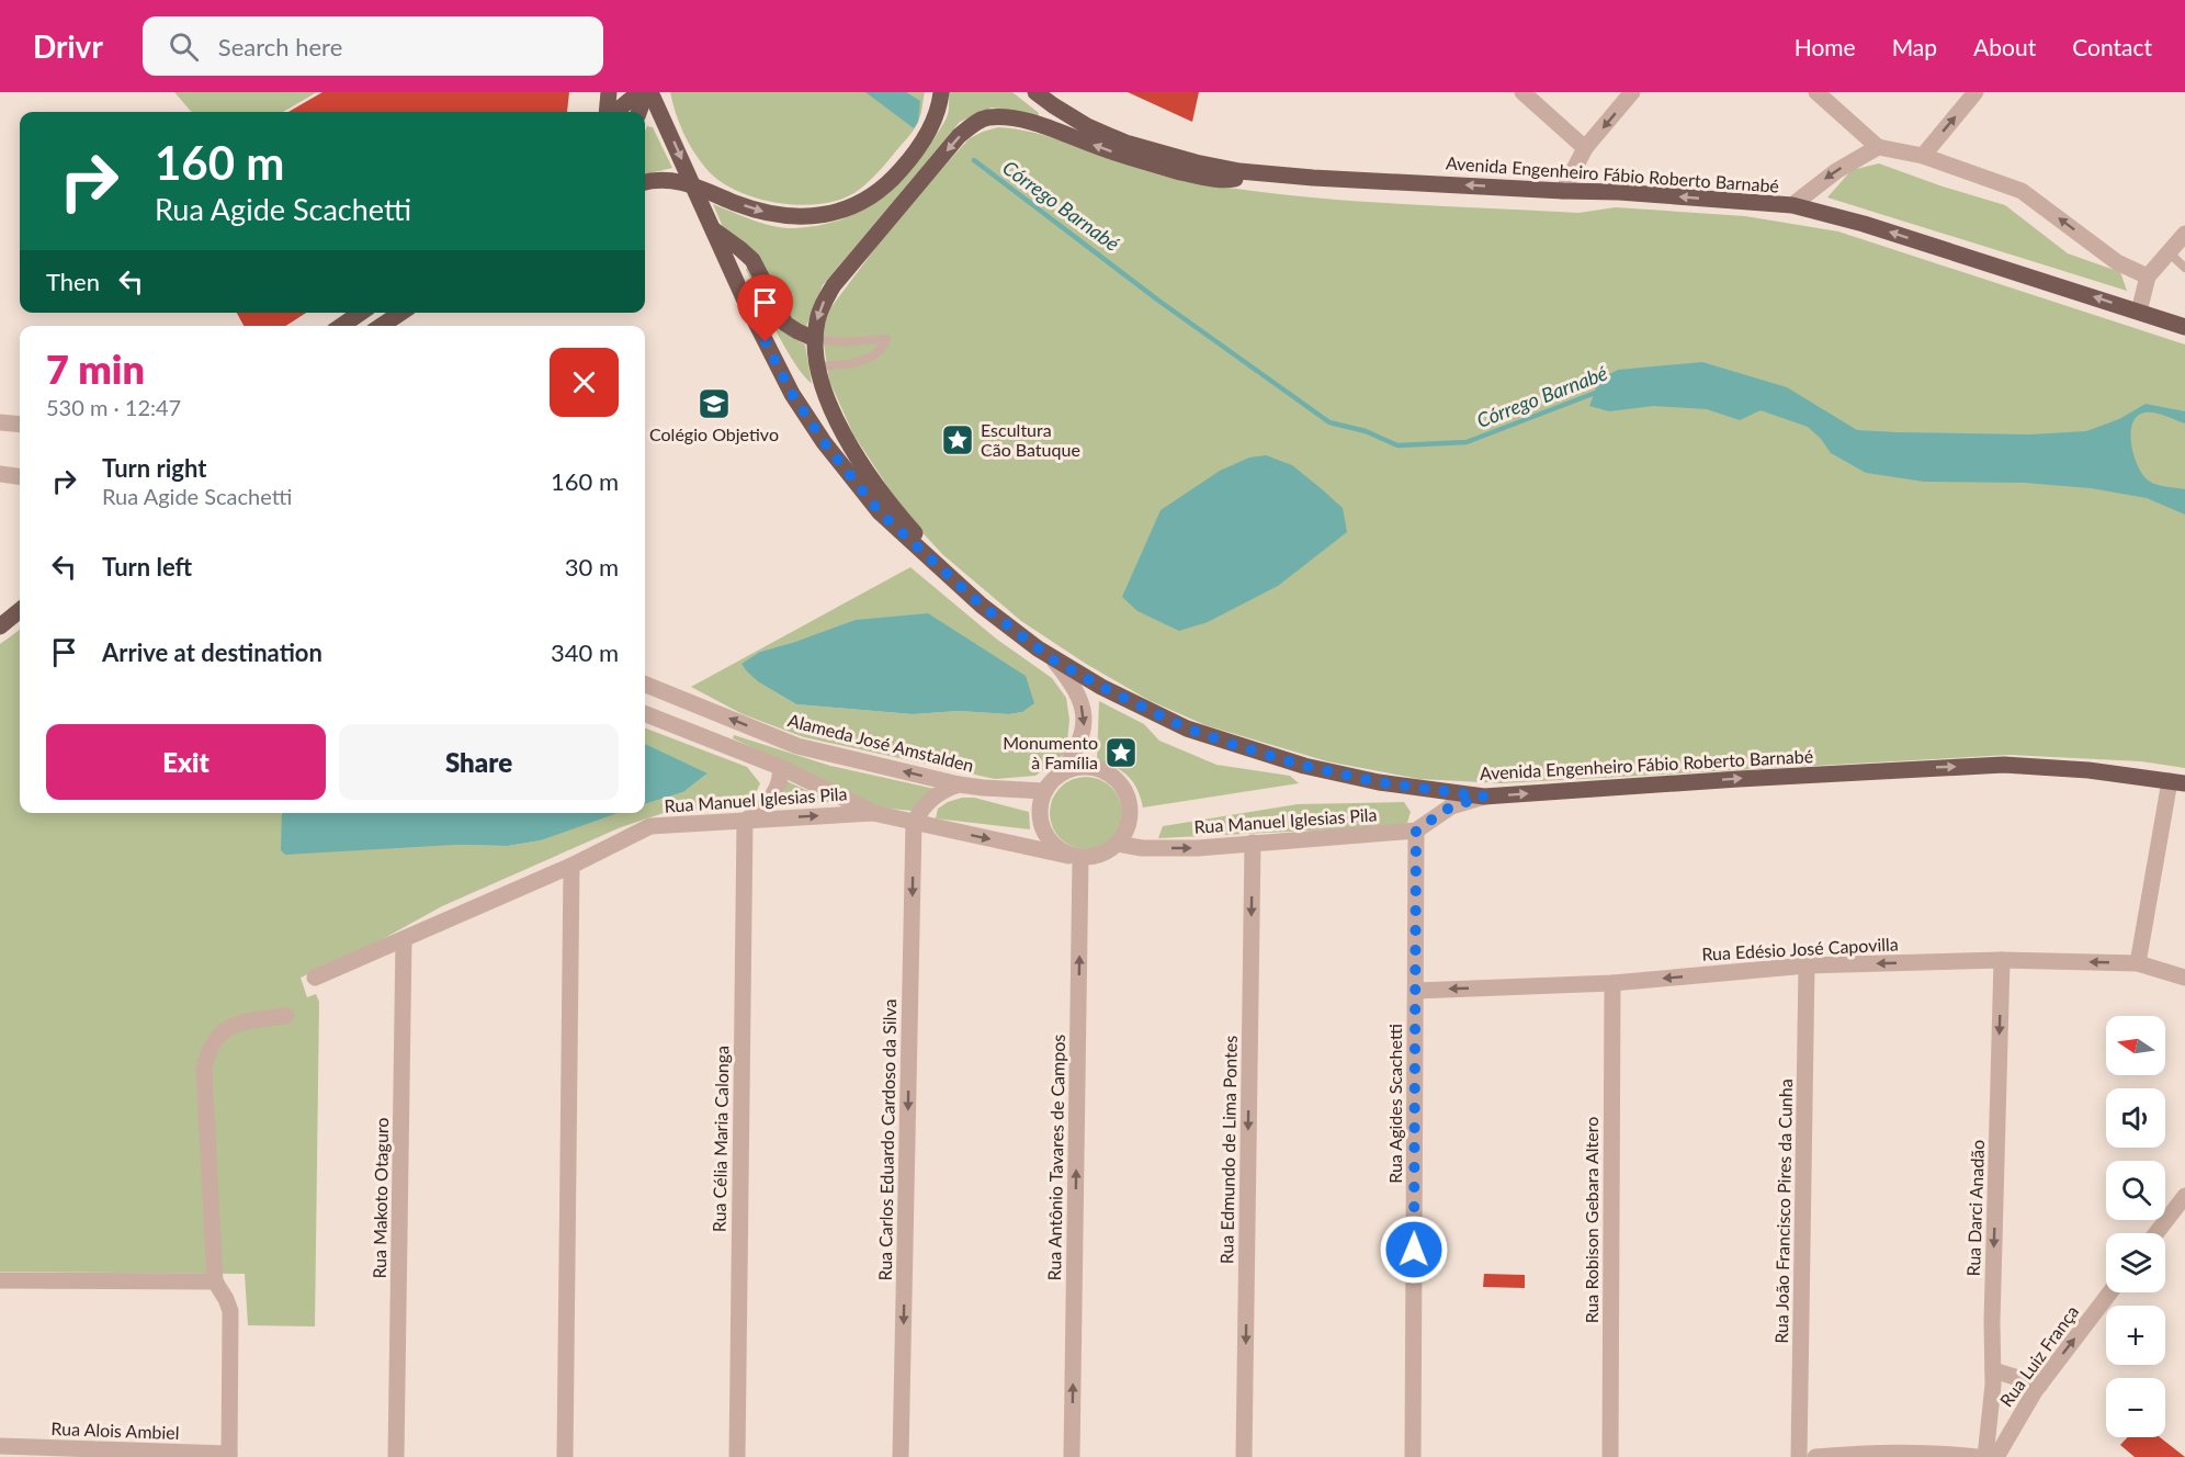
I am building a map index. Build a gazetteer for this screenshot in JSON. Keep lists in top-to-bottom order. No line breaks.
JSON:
{"streets":{"main road":["Avenida Engenheiro Fábio Roberto Barnabé"],"street":["Alameda José Amstalden","Rua Manuel Iglesias Pila","Rua Edésio José Capovilla","Rua Agides Scachetti","Rua Célia Maria Calonga","Rua Carlos Eduardo Cardoso da Silva","Rua Edmundo de Lima Pontes","Rua Antônio Tavares de Campos","Rua Makoto Otaguro","Rua Darci Anadão","Rua João Francisco Pires da Cunha","Rua Robison Gebara Altero","Rua Luiz França","Rua Alois Ambiel"]},"crossings":[["Alameda José Amstalden","Rua Manuel Iglesias Pila"],["Alameda José Amstalden","Rua Antônio Tavares de Campos"],["Rua Manuel Iglesias Pila","Rua Agides Scachetti"],["Rua Manuel Iglesias Pila","Rua Célia Maria Calonga"],["Rua Manuel Iglesias Pila","Rua Carlos Eduardo Cardoso da Silva"],["Rua Manuel Iglesias Pila","Rua Edmundo de Lima Pontes"],["Rua Manuel Iglesias Pila","Rua Antônio Tavares de Campos"],["Rua Manuel Iglesias Pila","Rua Makoto Otaguro"],["Rua Edésio José Capovilla","Rua Agides Scachetti"],["Rua Edésio José Capovilla","Rua Darci Anadão"],["Rua Edésio José Capovilla","Rua João Francisco Pires da Cunha"],["Rua Edésio José Capovilla","Rua Robison Gebara Altero"]],"one_way":["Rua Edésio José Capovilla","Rua Carlos Eduardo Cardoso da Silva","Rua Edmundo de Lima Pontes","Rua Antônio Tavares de Campos","Rua Darci Anadão","Rua Luiz França"],"water":["Córrego Barnabé"],"places":{"school or university":["Colégio Objetivo"],"place":["Escultura Cão Batuque","Monumento à Família"]},"north":"left","page":{"header":"Drivr","search":"Search here","nav":["Home","Map","About","Contact"],"turn":["160 m","Rua Agide Scachetti"],"then":"Then","heading":["7 min","530 m · 12:47"],"list":[{"name":"Turn right","note":"Rua Agide Scachetti","value":"160 m"},{"name":"Turn left","value":"30 m"},{"name":"Arrive at destination","value":"340 m"}],"buttons":["Exit","Share"],"map_buttons":["+","−"]}}
